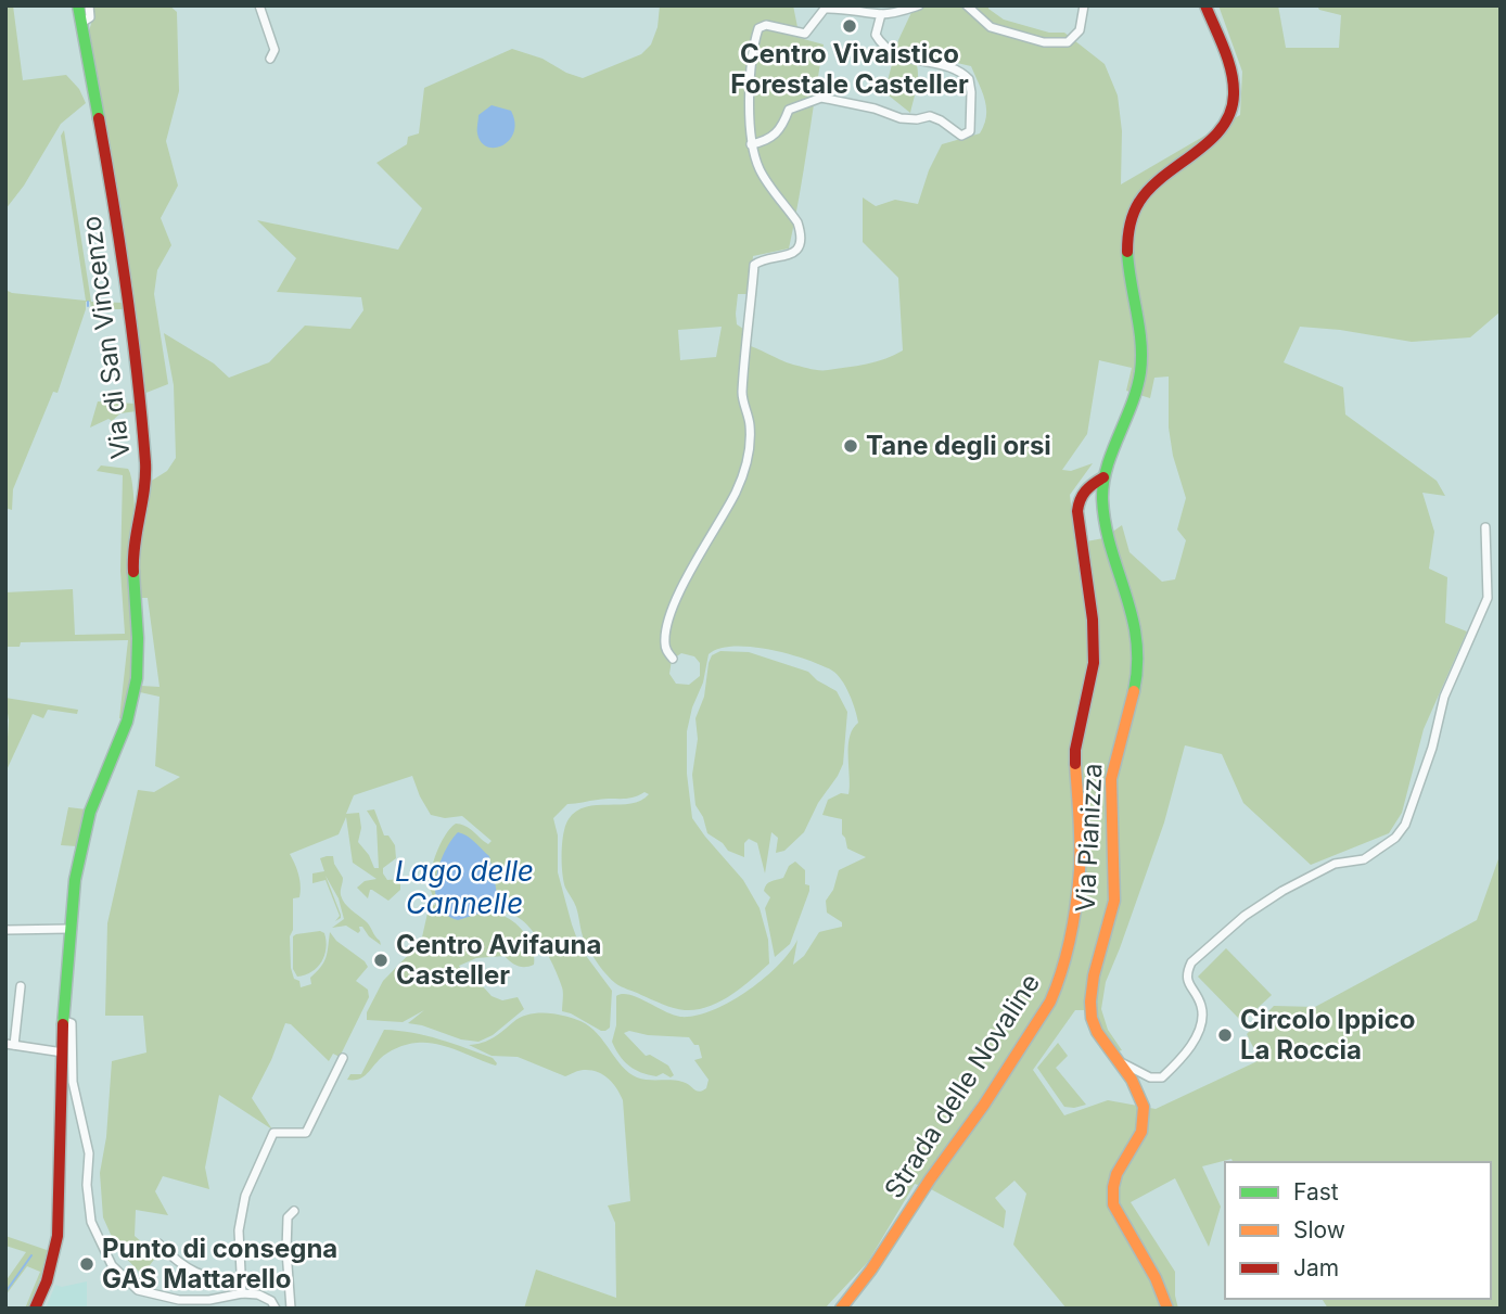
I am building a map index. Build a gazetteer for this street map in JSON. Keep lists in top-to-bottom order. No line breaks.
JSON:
{"streets":{"main road":["Via di San Vincenzo","Via Pianizza","Strada delle Novaline"]},"crossings":[["Via Pianizza","Strada delle Novaline"]],"water":["Lago delle Cannelle"],"places":["Centro Vivaistico Forestale Casteller","Tane degli orsi","Centro Avifauna Casteller","Circolo Ippico La Roccia","Punto di consegna GAS Mattarello"],"legend":["Fast","Slow","Jam"]}
